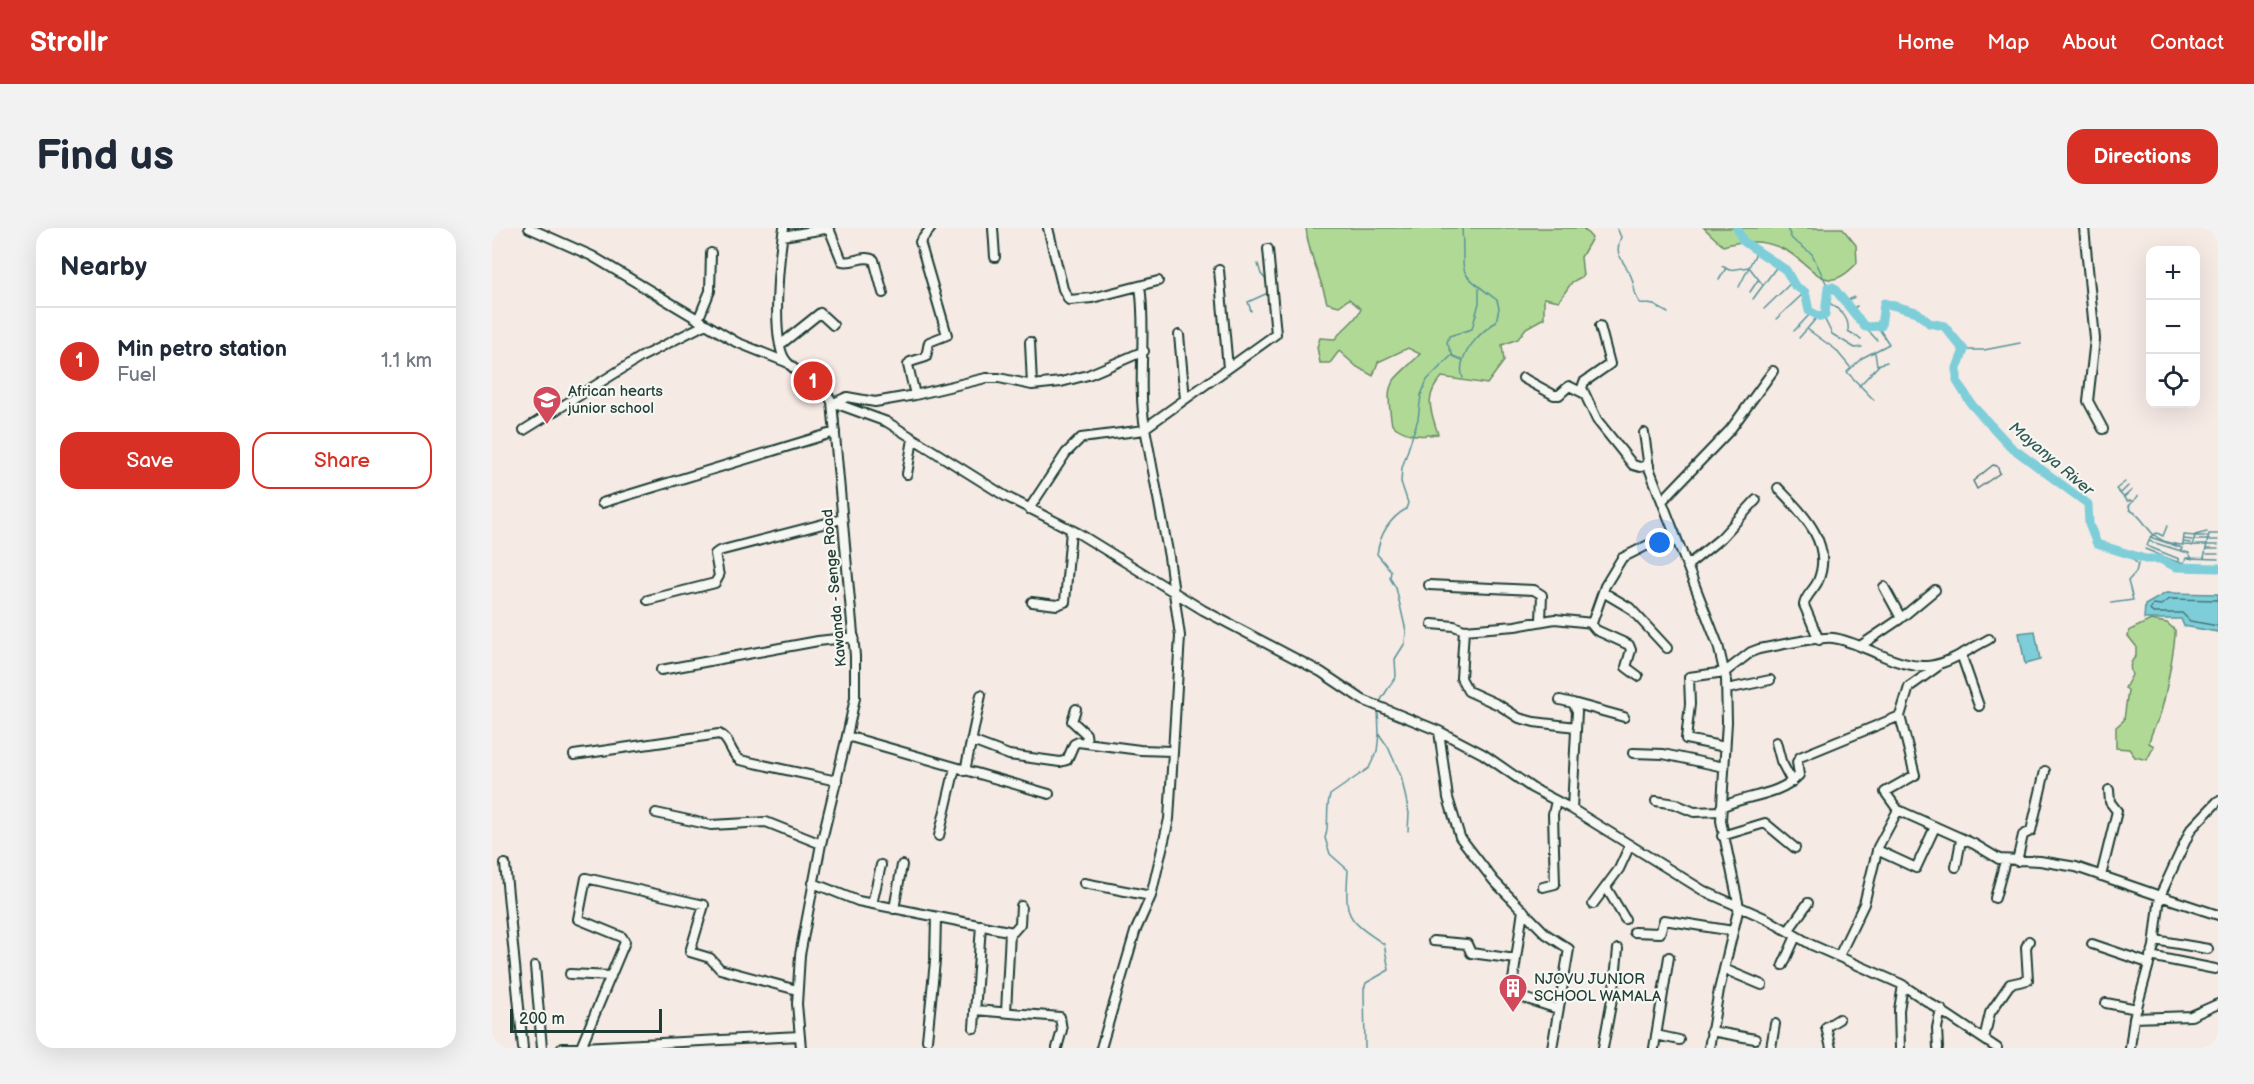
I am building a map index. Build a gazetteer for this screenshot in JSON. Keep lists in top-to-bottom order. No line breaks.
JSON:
{"streets":{"street":["Kawanda - Senge Road"]},"water":["Mayanya River"],"places":{"school or university":["African hearts junior school"],"building":["NJOVU JUNIOR SCHOOL WAMALA"]},"scale_bar":"200 m","page":{"header":"Strollr","nav":["Home","Map","About","Contact"],"buttons":["Directions",["Save","Share"]],"title":"Find us","heading":"Nearby","map_buttons":["+","−"],"list":[{"mark":"1","name":"Min petro station","note":"Fuel","value":"1.1 km"}],"pins":"1","scale":"200 m"}}
